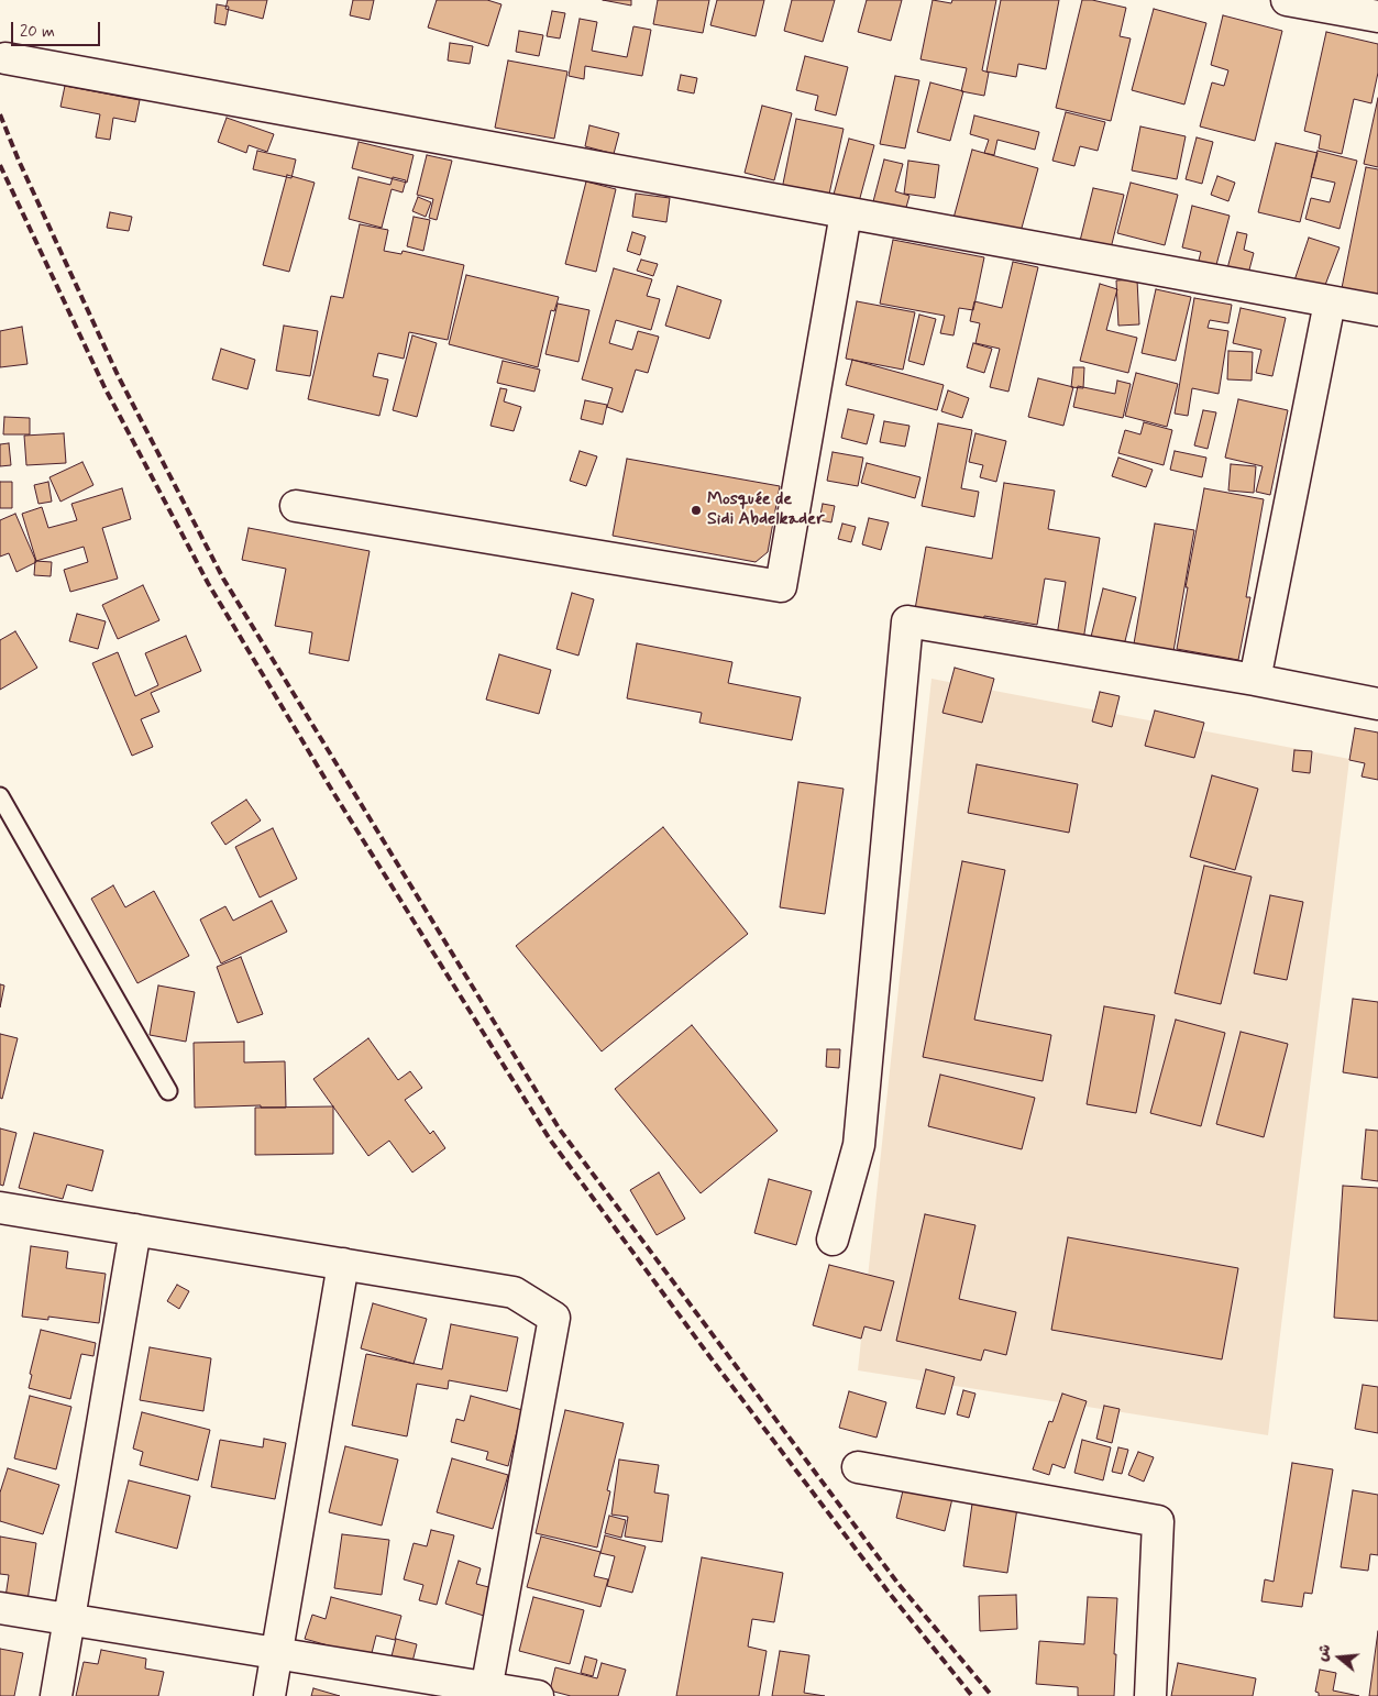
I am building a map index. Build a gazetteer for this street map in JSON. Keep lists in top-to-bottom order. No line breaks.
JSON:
{"places":["Mosquée de Sidi Abdelkader"],"scale_bar":"20 m","north":"left"}
